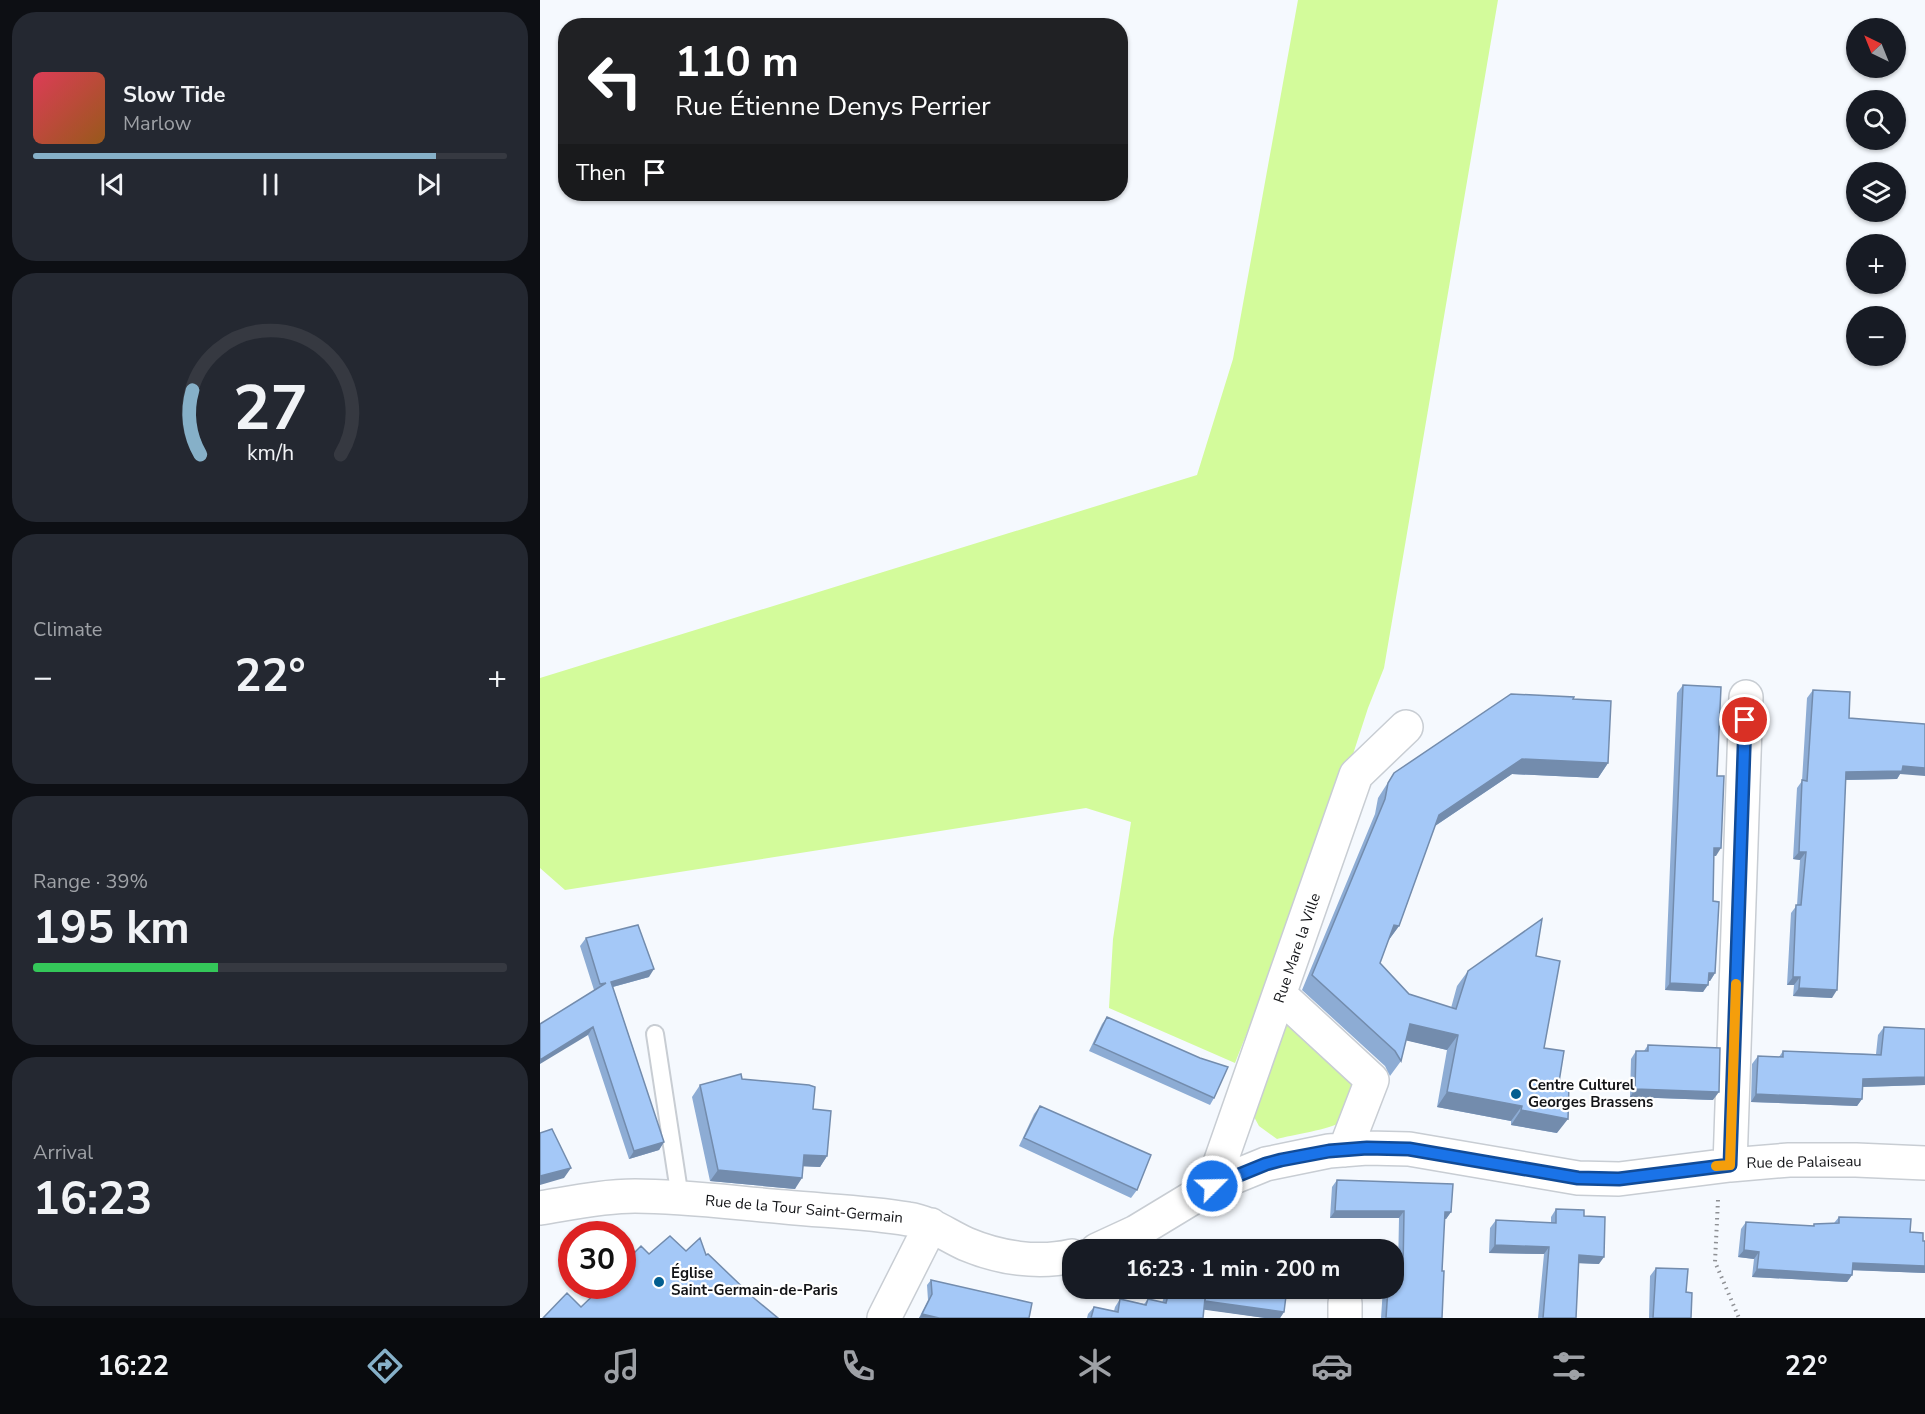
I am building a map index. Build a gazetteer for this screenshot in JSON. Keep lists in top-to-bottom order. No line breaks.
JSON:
{"streets":{"street":["Rue Mare la Ville","Rue de Palaiseau","Rue de la Tour Saint-Germain"]},"crossings":[["Rue Mare la Ville","Rue de Palaiseau"]],"places":["Centre Culturel Georges Brassens","Église Saint-Germain-de-Paris"],"north":"top left","page":{"map_buttons":["+","−"],"turn":["110 m","Rue Étienne Denys Perrier"],"song":["Slow Tide","Marlow"],"then":"Then","tile":["Climate",["Range · 39%","195 km"],["Arrival","16:23"]],"heat":["−","22°","+"],"limit":"30","trip":"16:23 · 1 min · 200 m","tabs":["16:22","22°"],"gauge":["27","km/h"]}}
